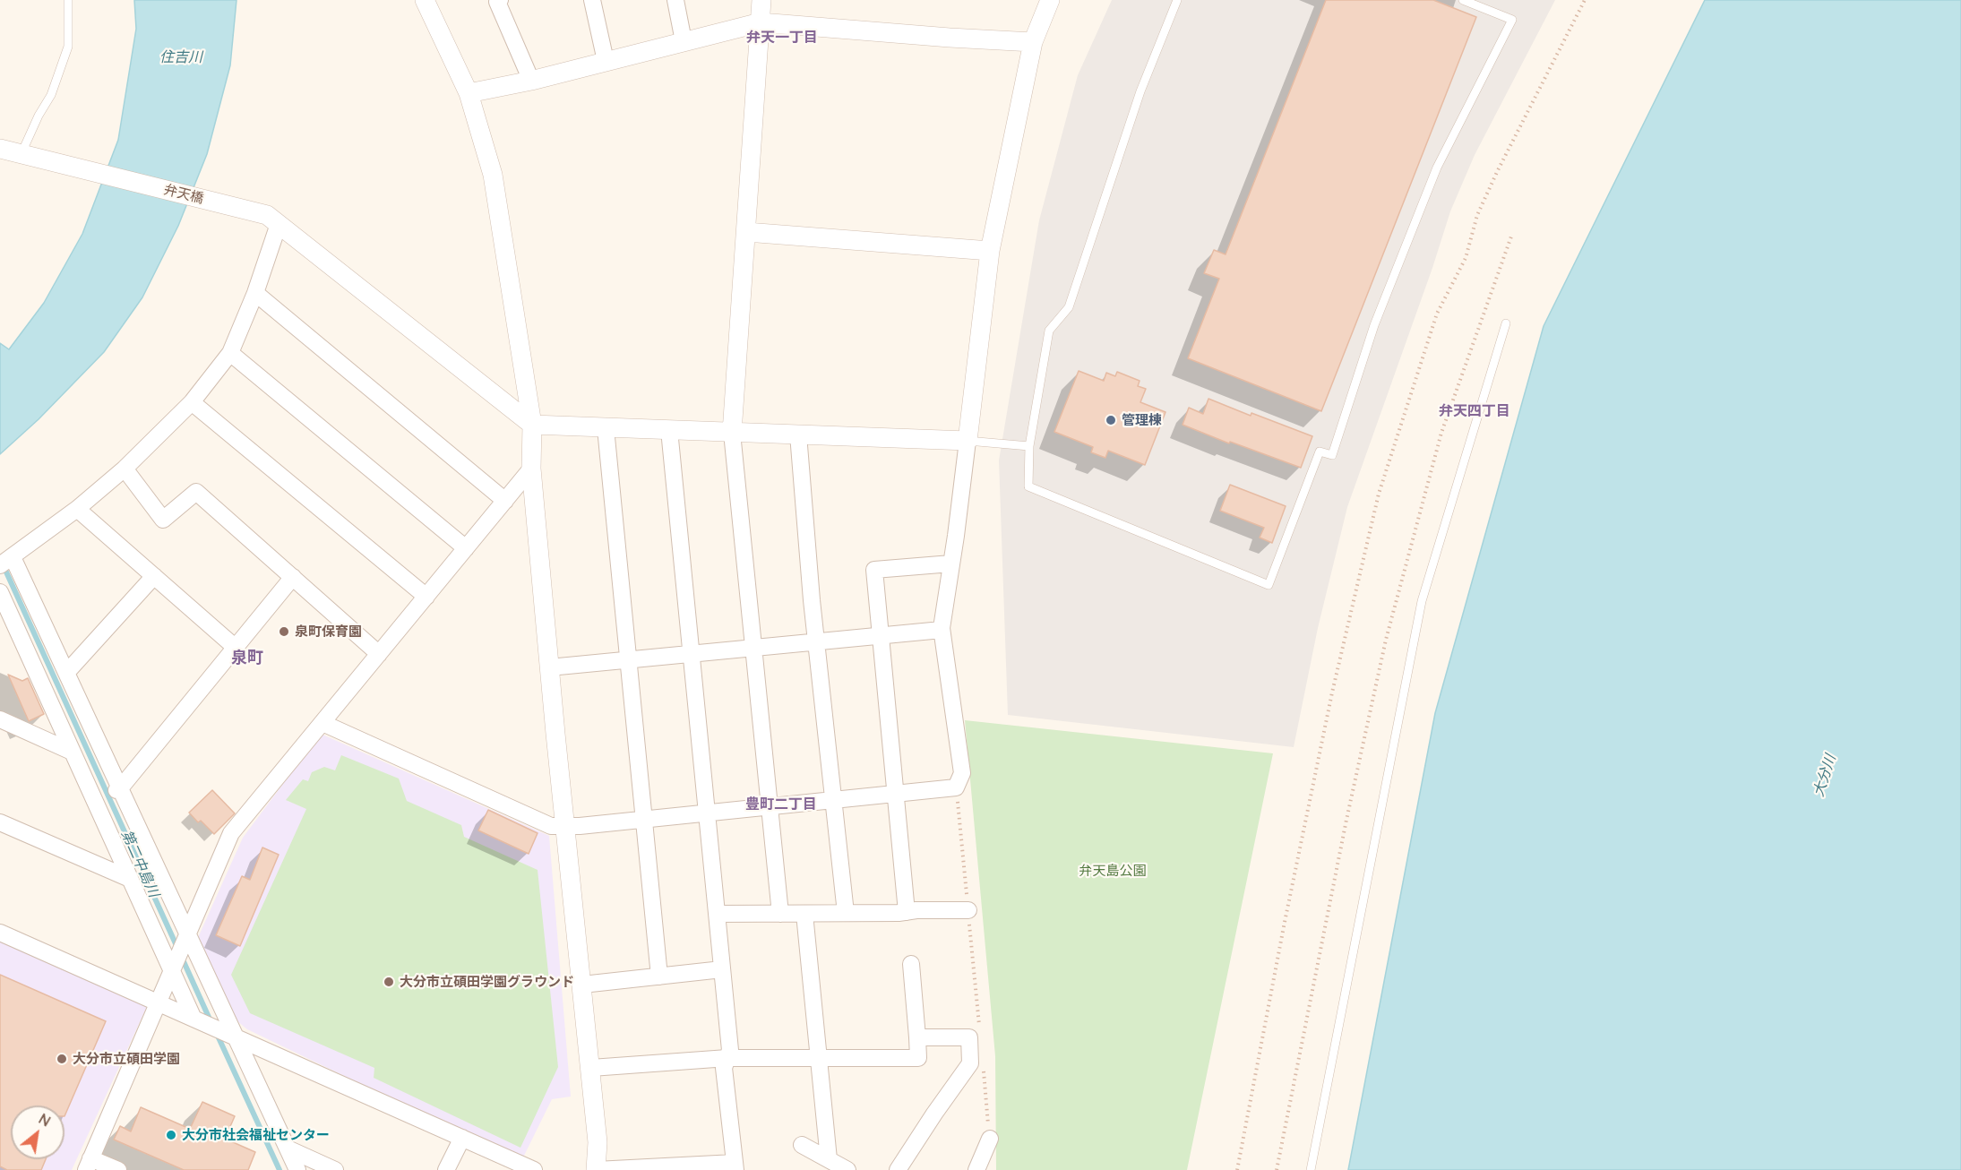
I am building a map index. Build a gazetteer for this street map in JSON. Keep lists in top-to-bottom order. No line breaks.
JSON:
{"streets":{"street":["弁天橋"]},"districts":["弁天一丁目","弁天四丁目","泉町","豊町二丁目"],"water":["住吉川","大分川","第二中島川"],"parks":["弁天島公園"],"places":["管理棟","泉町保育園","大分市立碩田学園グラウンド","大分市立碩田学園","大分市社会福祉センター"],"north":"top right"}
